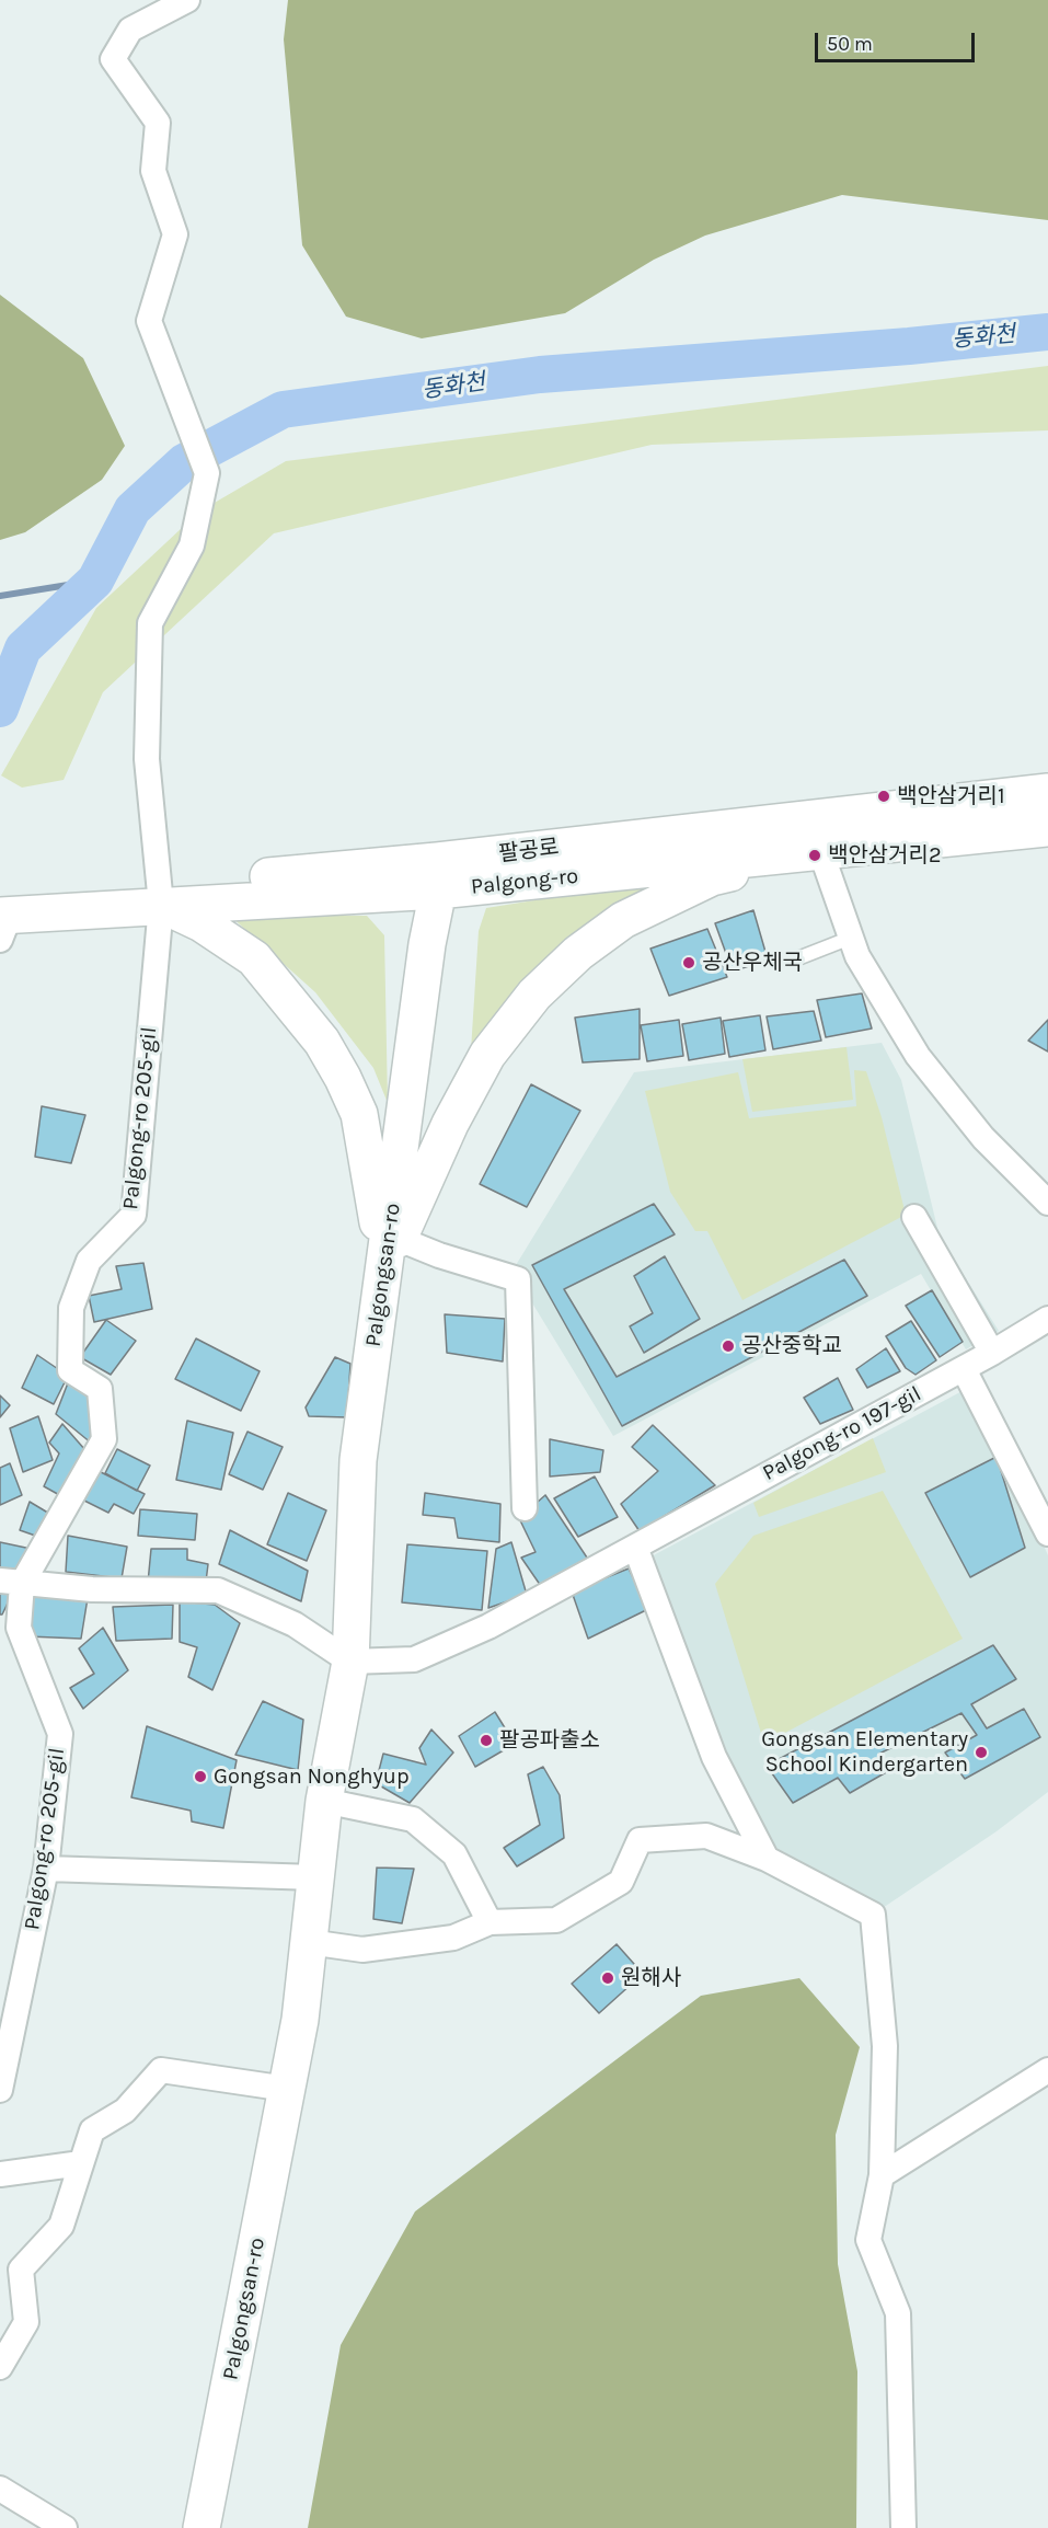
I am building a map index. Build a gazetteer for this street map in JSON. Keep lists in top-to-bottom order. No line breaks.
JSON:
{"streets":{"main road":["팔공로","Palgong-ro","Palgongsan-ro"],"street":["Palgong-ro 205-gil","Palgong-ro 197-gil"]},"crossings":[["팔공로","Palgong-ro"],["팔공로","Palgongsan-ro"],["Palgong-ro","Palgong-ro 205-gil"],["Palgong-ro","Palgongsan-ro"],["Palgongsan-ro","Palgong-ro 197-gil"]],"water":["동화천"],"places":["백안삼거리1","백안삼거리2","공산우체국","공산중학교","팔공파출소","Gongsan Elementary School Kindergarten","Gongsan Nonghyup","원해사"],"scale_bar":"50 m"}
